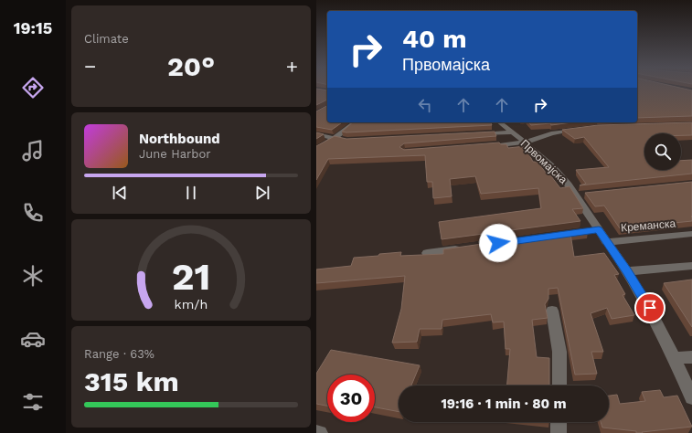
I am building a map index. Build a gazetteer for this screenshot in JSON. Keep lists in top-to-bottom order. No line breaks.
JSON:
{"streets":{"street":["Првомајска","Креманска"]},"crossings":[["Првомајска","Креманска"]],"page":{"tabs":"19:15","tile":["Climate",["Range · 63%","315 km"]],"turn":["40 m","Првомајска"],"heat":["−","20°","+"],"song":["Northbound","June Harbor"],"limit":"30","trip":"19:16 · 1 min · 80 m","gauge":["21","km/h"]}}
